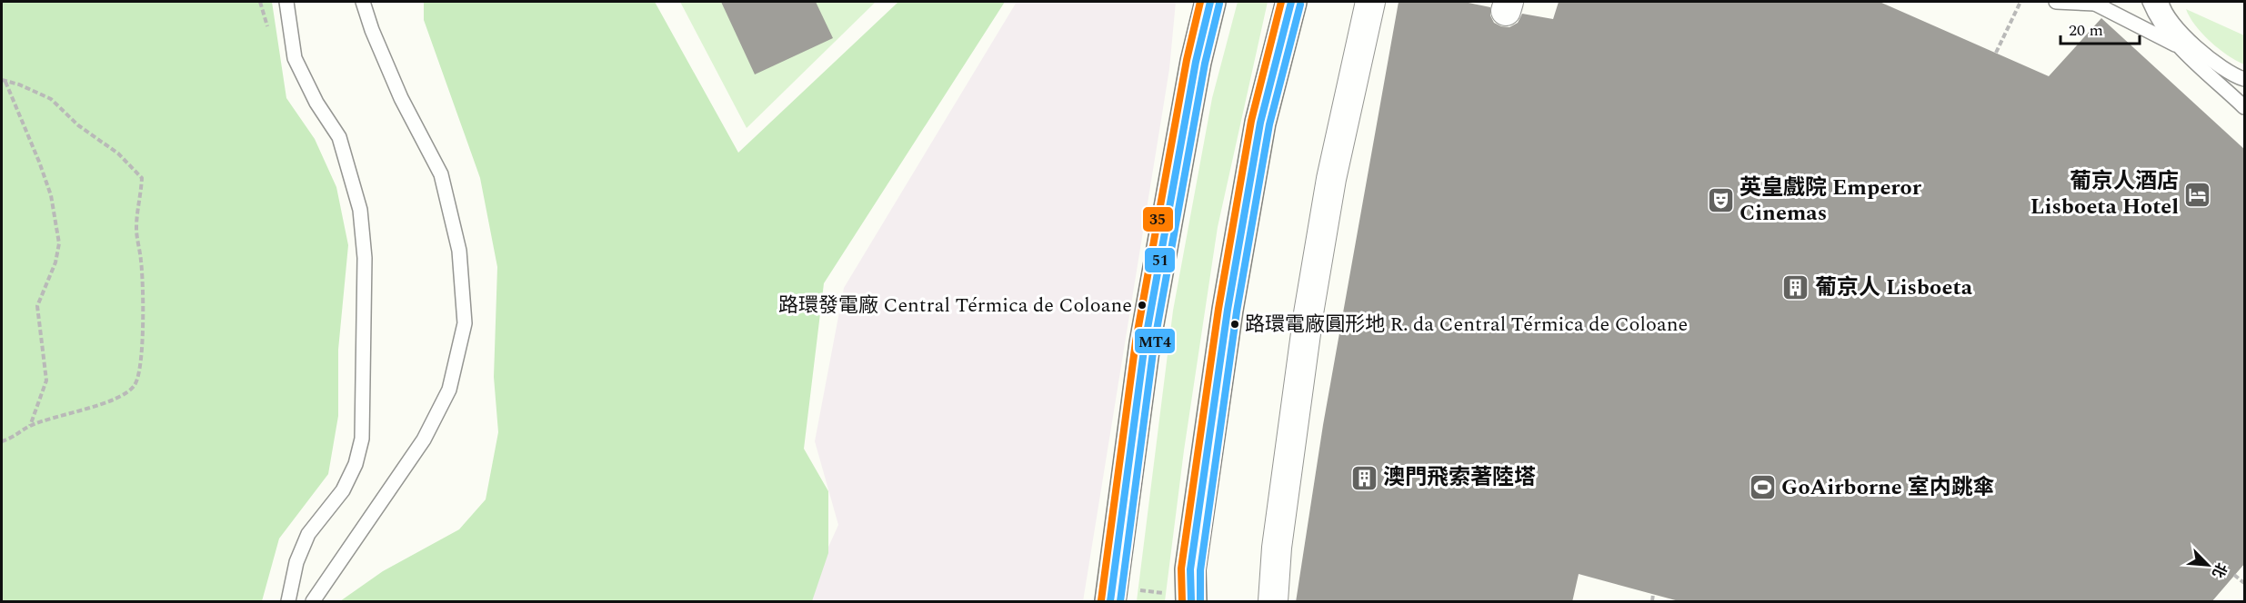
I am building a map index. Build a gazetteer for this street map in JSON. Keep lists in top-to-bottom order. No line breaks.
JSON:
{"places":{"hotel":["葡京人酒店 Lisboeta Hotel"],"theatre":["英皇戲院 Emperor Cinemas"],"building":["葡京人 Lisboeta","澳門飛索著陸塔"],"other":["路環發電廠 Central Térmica de Coloane","路環電廠圓形地 R. da Central Térmica de Coloane"],"sports":["GoAirborne 室内跳傘"]},"lines":["transit line 51","transit line 35","transit line MT4"],"scale_bar":"20 m","north":"bottom right"}
